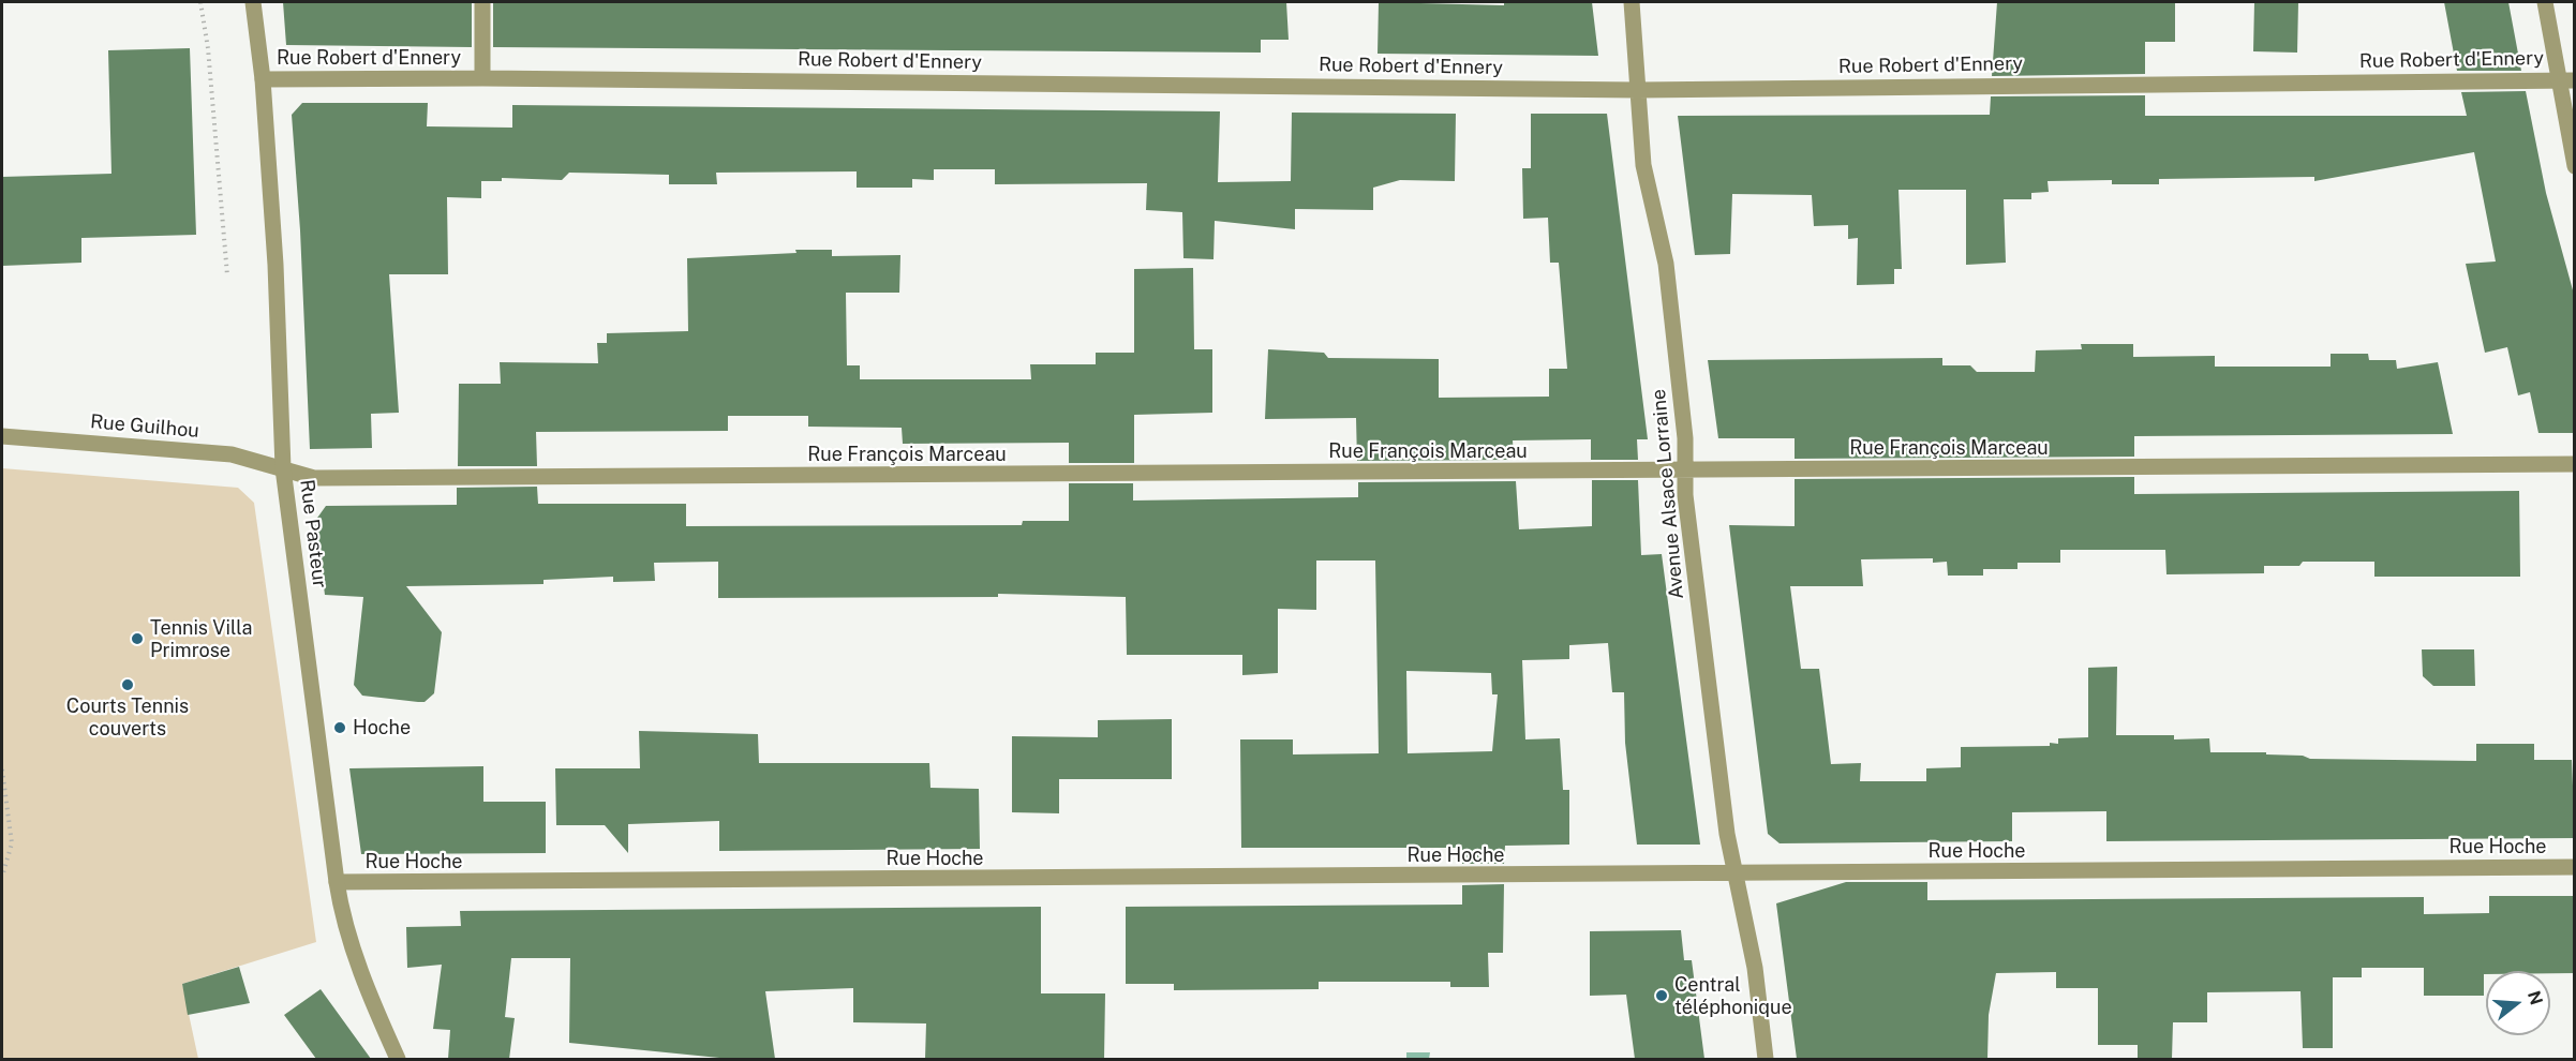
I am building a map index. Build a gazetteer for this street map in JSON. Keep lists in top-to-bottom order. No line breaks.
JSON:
{"streets":{"street":["Rue Robert d'Ennery","Rue Guilhou","Rue François Marceau","Avenue Alsace Lorraine","Rue Pasteur","Rue Hoche"]},"crossings":[["Rue Robert d'Ennery","Avenue Alsace Lorraine"],["Rue Robert d'Ennery","Rue Pasteur"],["Rue Guilhou","Rue François Marceau"],["Rue Guilhou","Rue Pasteur"],["Rue François Marceau","Avenue Alsace Lorraine"],["Rue François Marceau","Rue Pasteur"],["Avenue Alsace Lorraine","Rue Hoche"],["Rue Pasteur","Rue Hoche"]],"places":["Tennis Villa Primrose","Courts Tennis couverts","Hoche","Central téléphonique"],"north":"right"}
